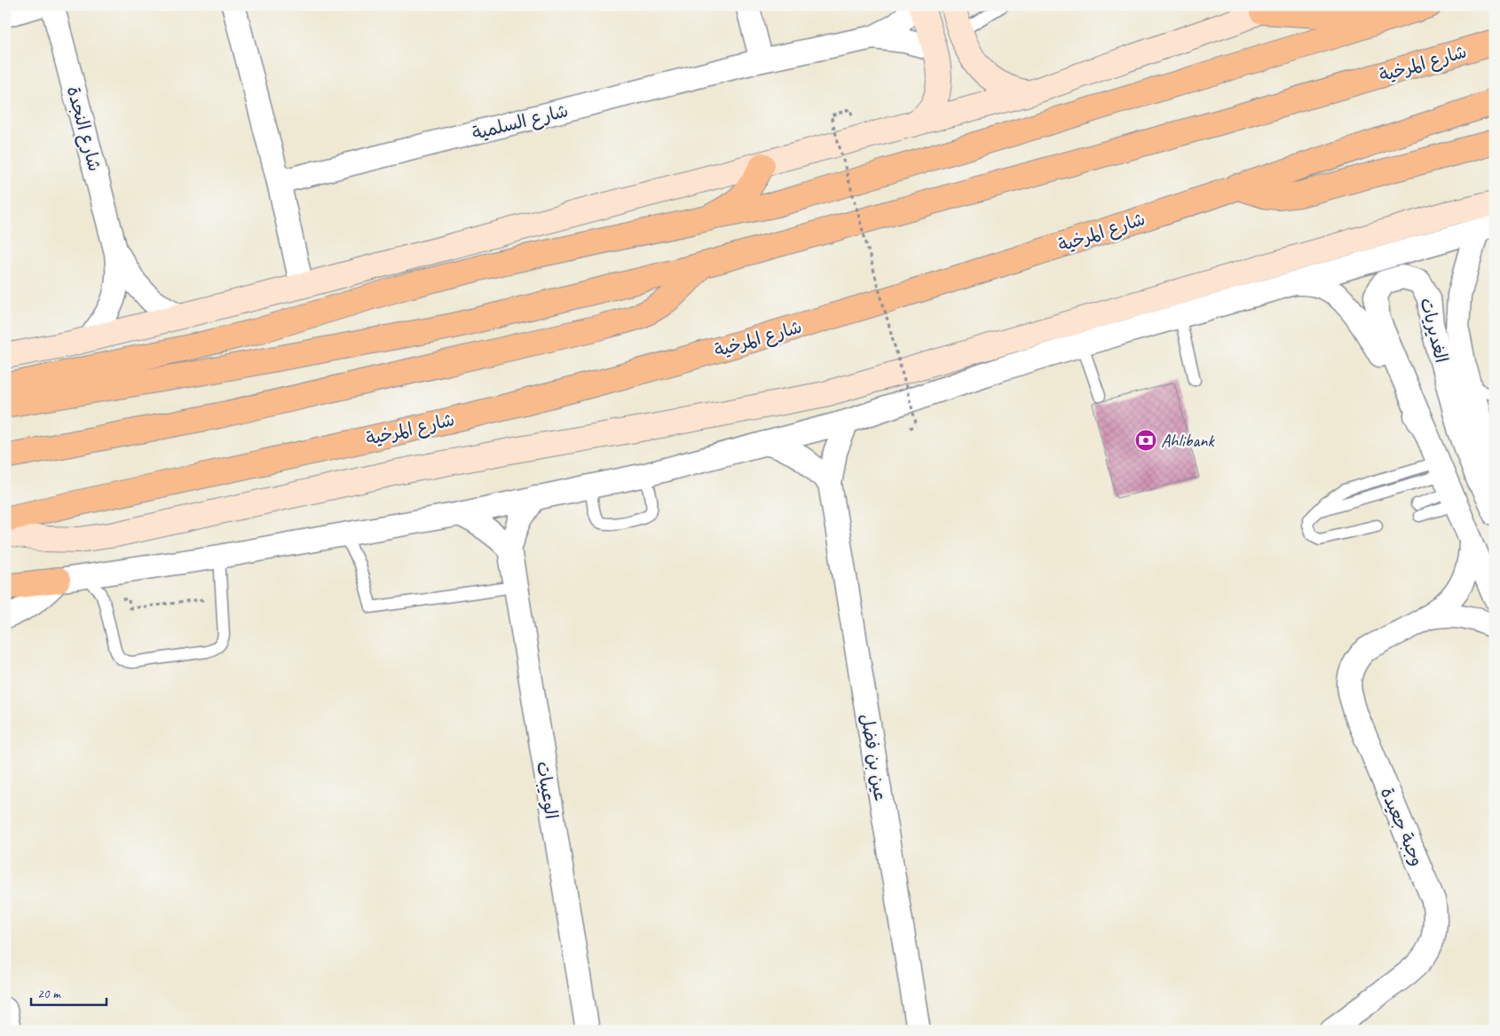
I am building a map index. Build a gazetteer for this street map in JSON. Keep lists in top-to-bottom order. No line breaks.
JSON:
{"streets":{"highway":["شارع المرخية"],"street":["شارع السلمية","شارع النجدة","الغديريات","عين بن فضل","الوعيبات","وجبة جعيدة"]},"crossings":[["الغديريات","وجبة جعيدة"]],"places":{"bank":["Ahlibank"]},"scale_bar":"20 m"}
